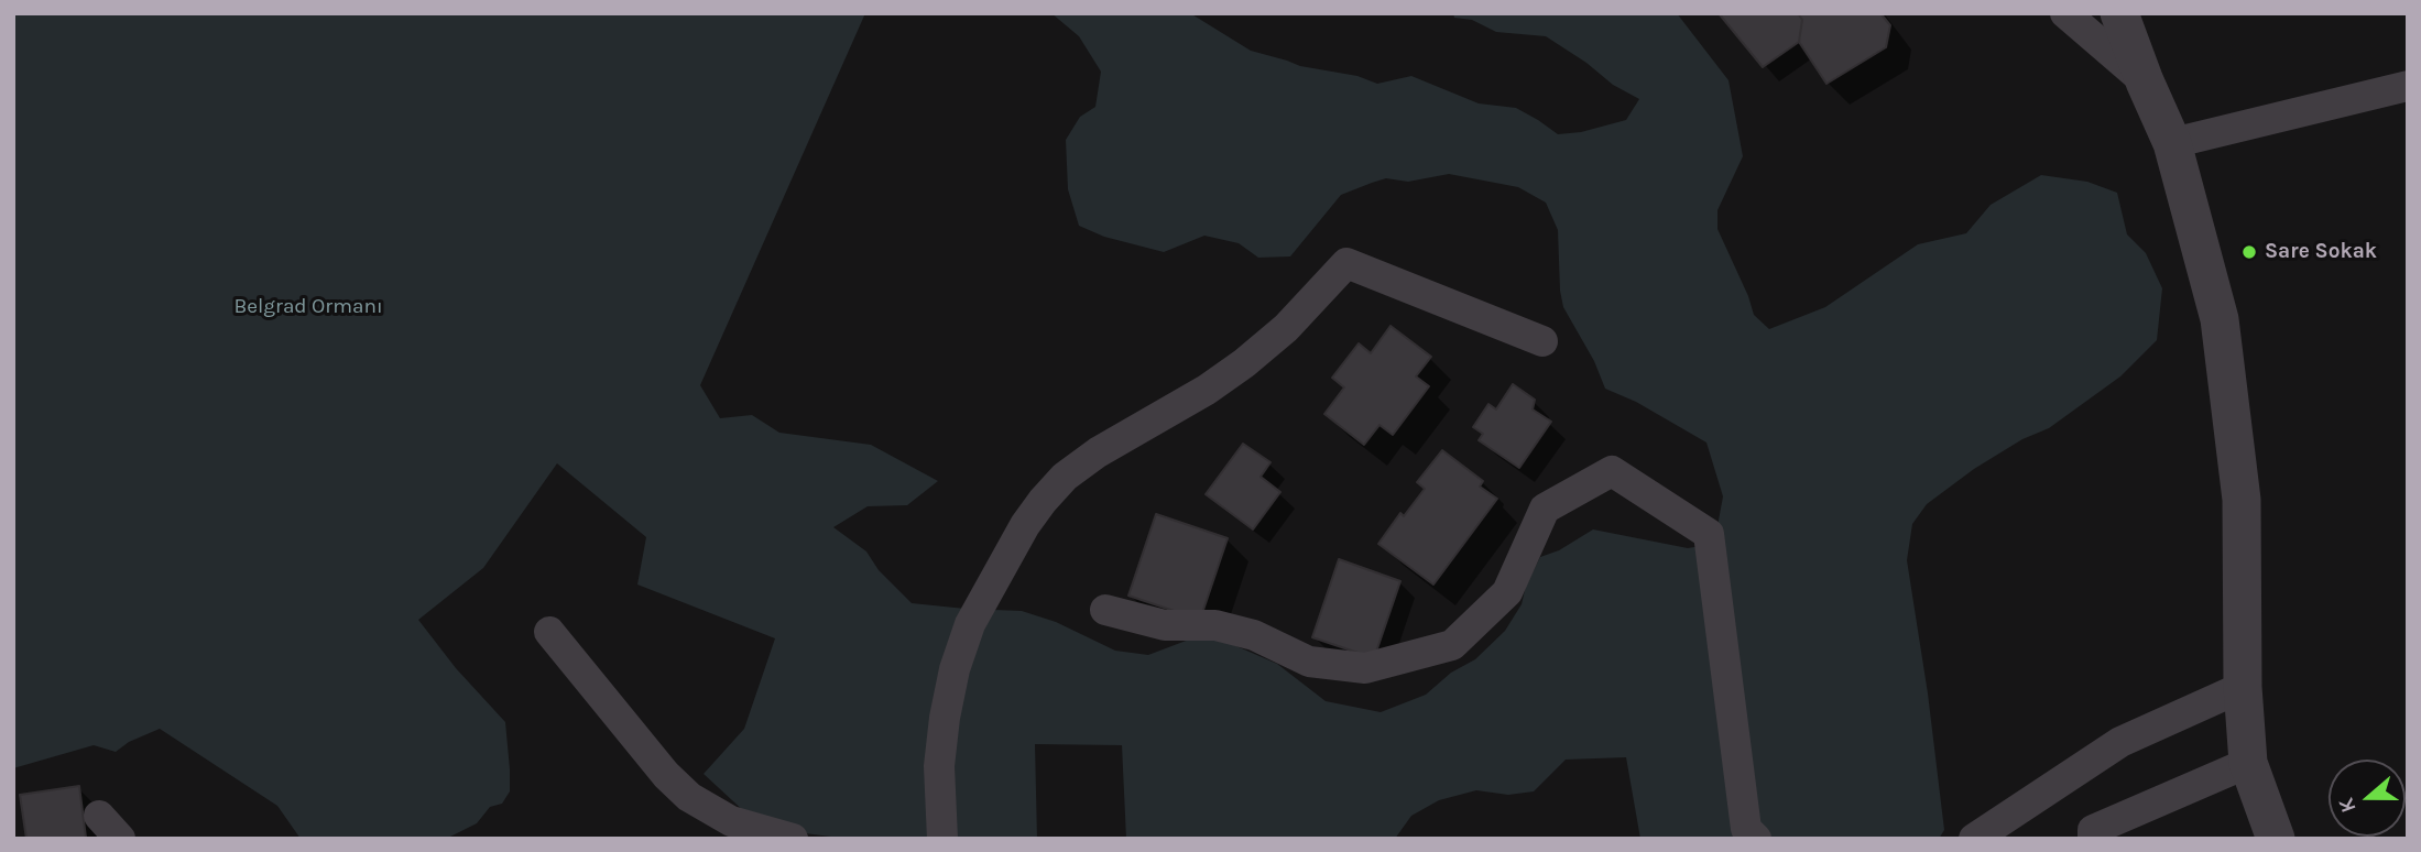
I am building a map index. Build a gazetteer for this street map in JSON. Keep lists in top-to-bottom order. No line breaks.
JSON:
{"parks":["Belgrad Ormanı"],"places":["Sare Sokak"],"north":"left"}
